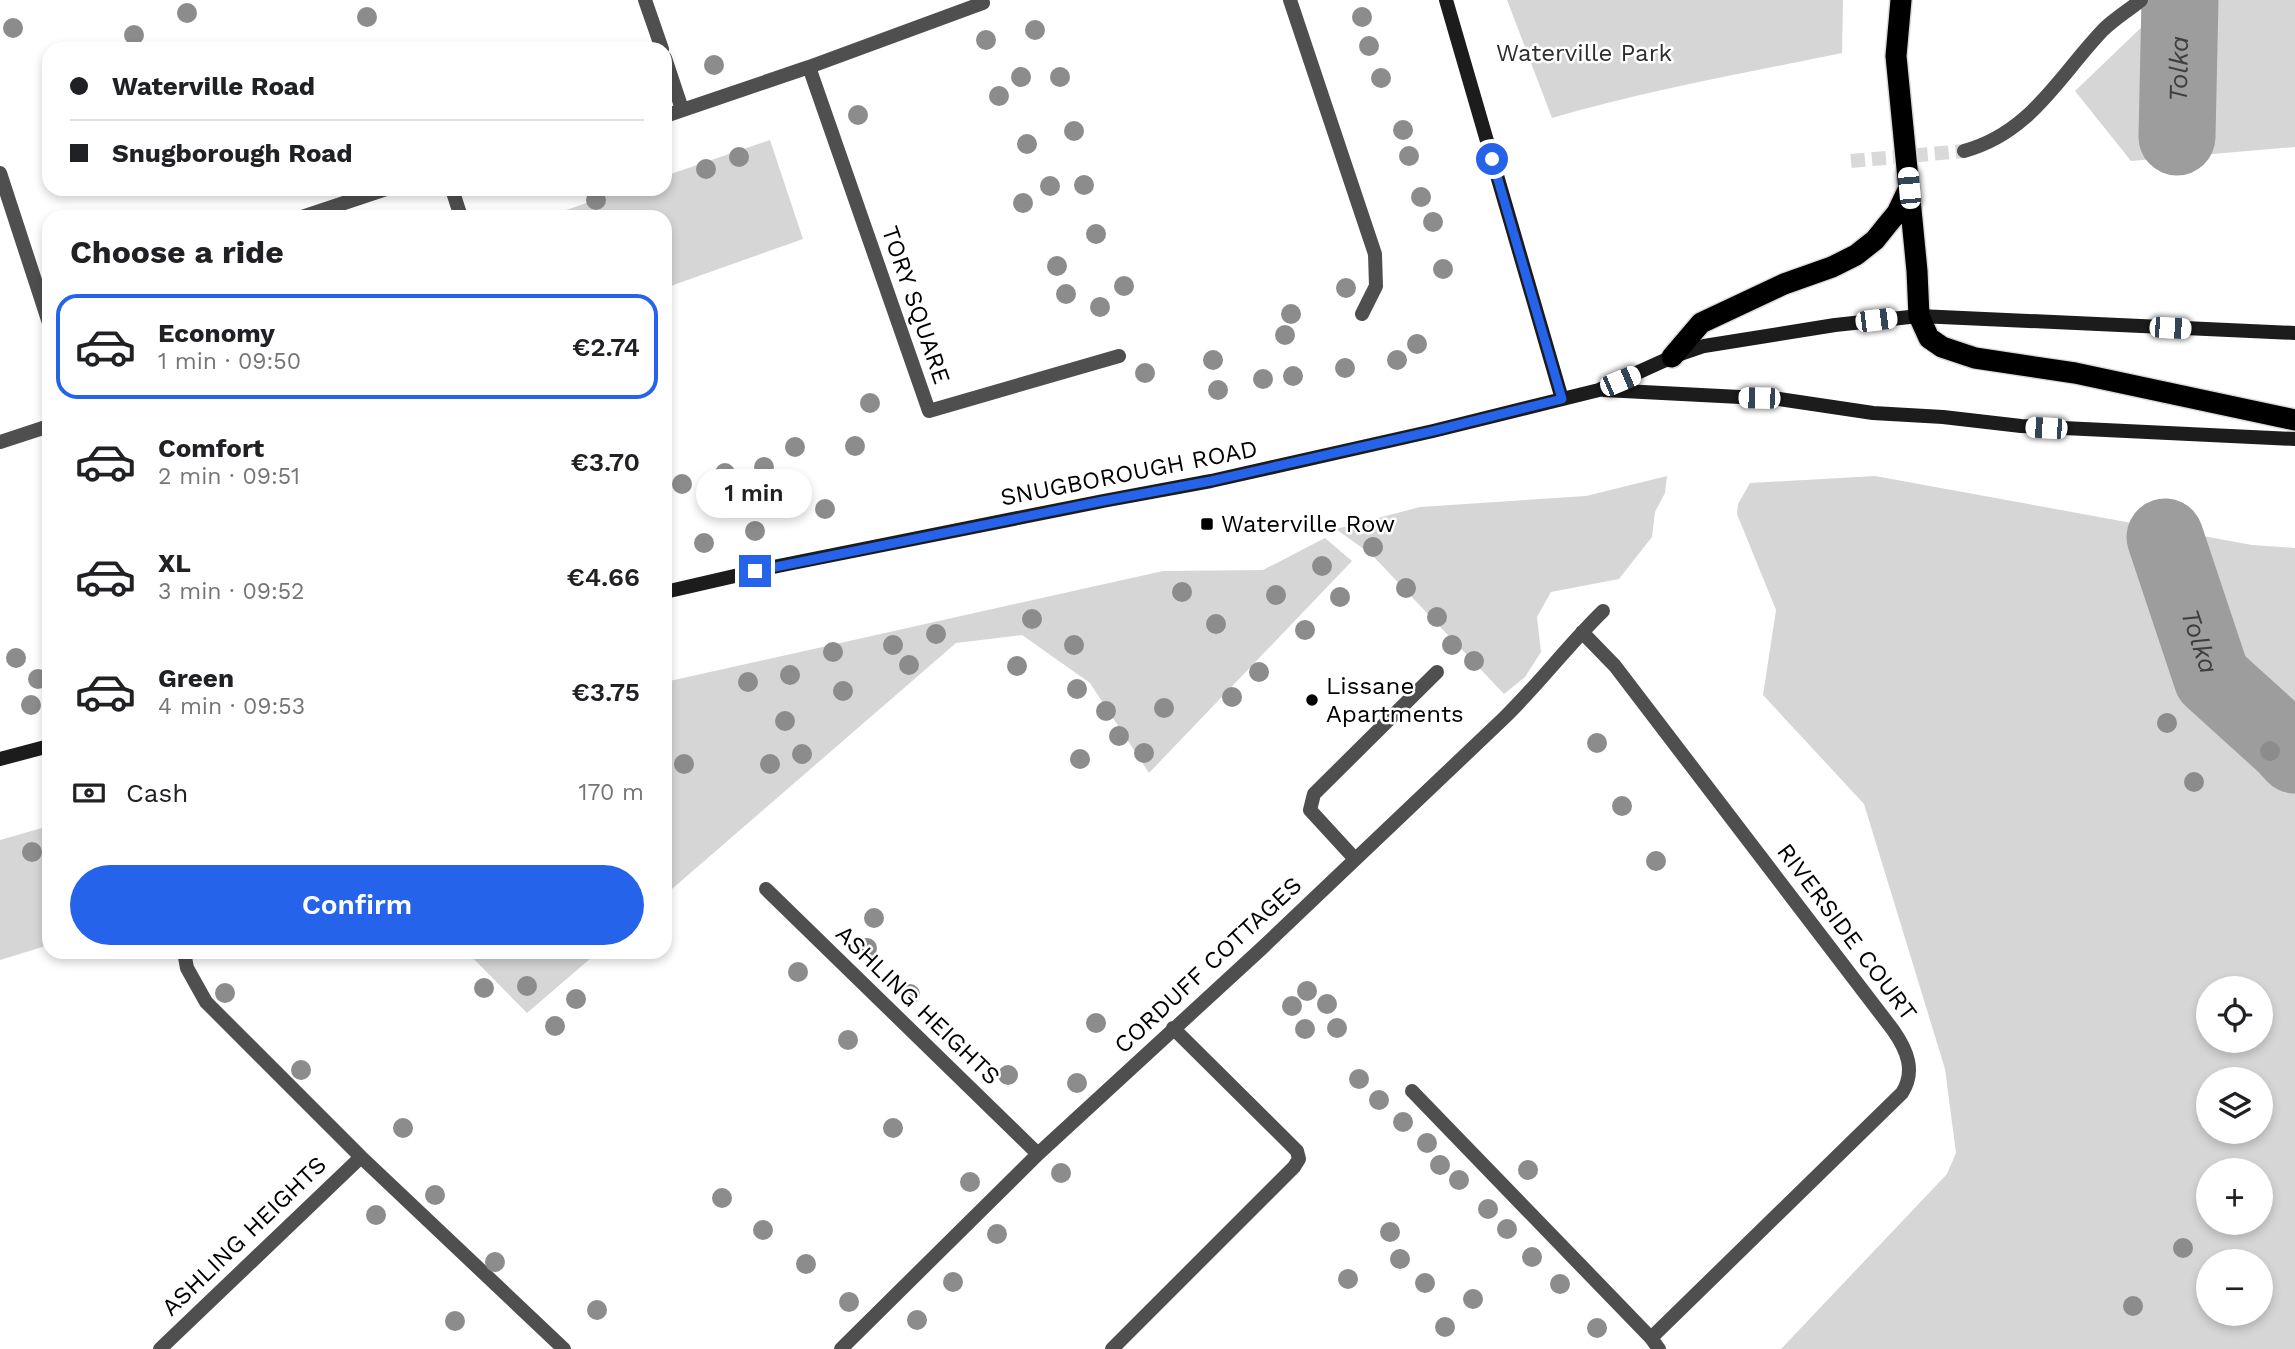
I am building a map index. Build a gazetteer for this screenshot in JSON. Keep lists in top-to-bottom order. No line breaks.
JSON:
{"streets":{"main road":["SNUGBOROUGH ROAD"],"street":["TORY SQUARE","RIVERSIDE COURT","CORDUFF COTTAGES","ASHLING HEIGHTS"]},"crossings":[["RIVERSIDE COURT","CORDUFF COTTAGES"],["CORDUFF COTTAGES","ASHLING HEIGHTS"]],"water":["Tolka"],"parks":["Waterville Park"],"places":{"transit":["Waterville Row"],"other":["Lissane Apartments"]},"page":{"banner":["Waterville Road","Snugborough Road"],"heading":"Choose a ride","list":[{"name":"Economy","note":"1 min · 09:50","value":"€2.74"},{"name":"Comfort","note":"2 min · 09:51","value":"€3.70"},{"name":"XL","note":"3 min · 09:52","value":"€4.66"},{"name":"Green","note":"4 min · 09:53","value":"€3.75"}],"bubble":"1 min","pay":["Cash","170 m"],"buttons":"Confirm","map_buttons":["+","−"]}}
